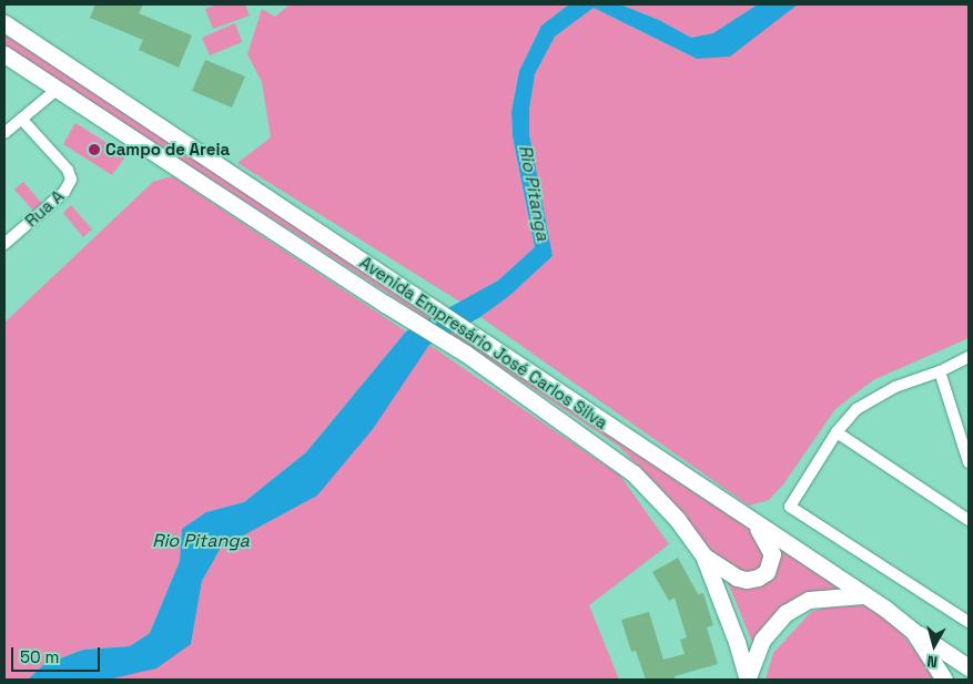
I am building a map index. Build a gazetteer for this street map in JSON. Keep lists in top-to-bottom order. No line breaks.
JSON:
{"streets":{"main road":["Avenida Empresário José Carlos Silva"],"street":["Rua A"]},"water":["Rio Pitanga"],"places":["Campo de Areia"],"scale_bar":"50 m","north":"bottom"}
